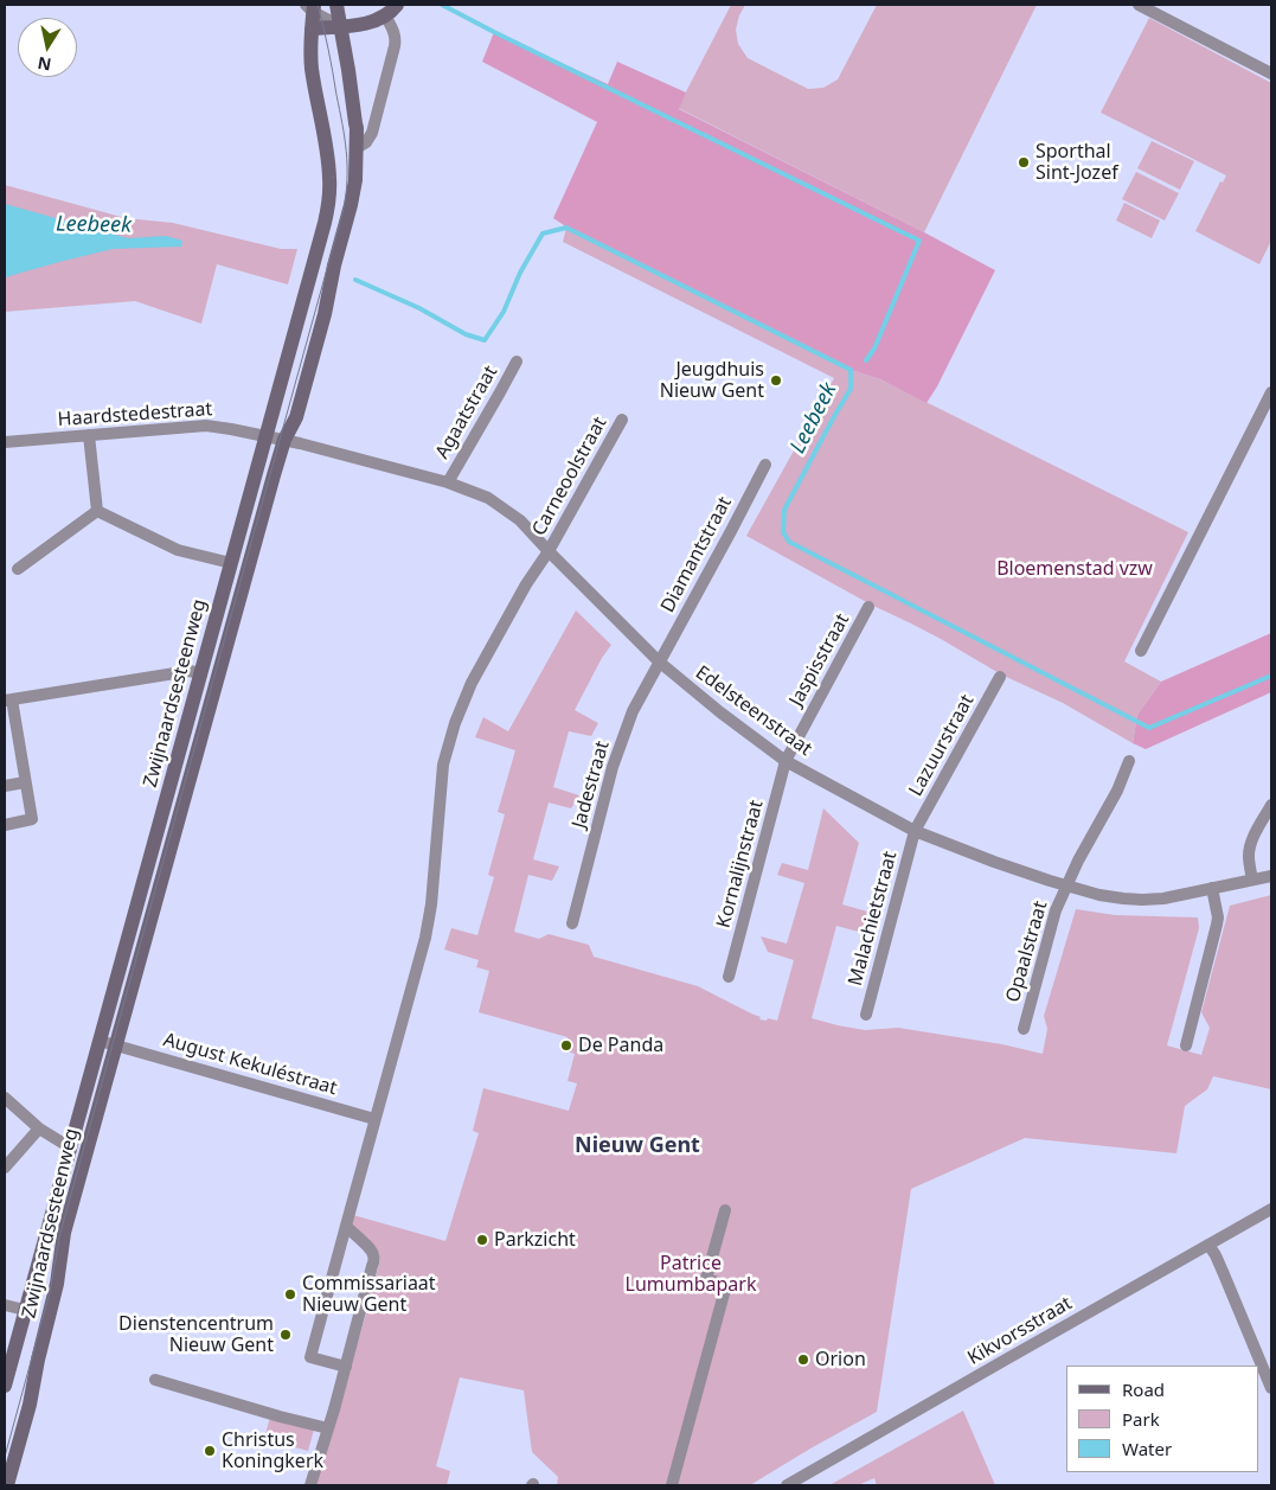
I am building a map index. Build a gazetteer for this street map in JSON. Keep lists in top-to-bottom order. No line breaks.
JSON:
{"streets":{"street":["Agaatstraat","Haardstedestraat","Carneoolstraat","Diamantstraat","Jaspisstraat","Zwijnaardsesteenweg","Edelsteenstraat","Lazuurstraat","Jadestraat","Kornalijnstraat","Malachietstraat","Opaalstraat","August Kekuléstraat","Kikvorsstraat"]},"crossings":[["Agaatstraat","Edelsteenstraat"],["Haardstedestraat","Zwijnaardsesteenweg"],["Haardstedestraat","Edelsteenstraat"],["Carneoolstraat","Edelsteenstraat"],["Carneoolstraat","August Kekuléstraat"],["Diamantstraat","Edelsteenstraat"],["Diamantstraat","Jadestraat"],["Jaspisstraat","Edelsteenstraat"],["Jaspisstraat","Kornalijnstraat"],["Zwijnaardsesteenweg","Edelsteenstraat"],["Zwijnaardsesteenweg","August Kekuléstraat"],["Edelsteenstraat","Lazuurstraat"],["Edelsteenstraat","Jadestraat"],["Edelsteenstraat","Kornalijnstraat"],["Edelsteenstraat","Malachietstraat"],["Edelsteenstraat","Opaalstraat"],["Lazuurstraat","Malachietstraat"]],"districts":["Nieuw Gent"],"water":["Leebeek"],"parks":["Bloemenstad vzw","Patrice Lumumbapark"],"places":["Sporthal Sint-Jozef","Jeugdhuis Nieuw Gent","De Panda","Parkzicht","Commissariaat Nieuw Gent","Dienstencentrum Nieuw Gent","Orion","Christus Koningkerk"],"legend":["Road","Park","Water"],"north":"bottom"}
